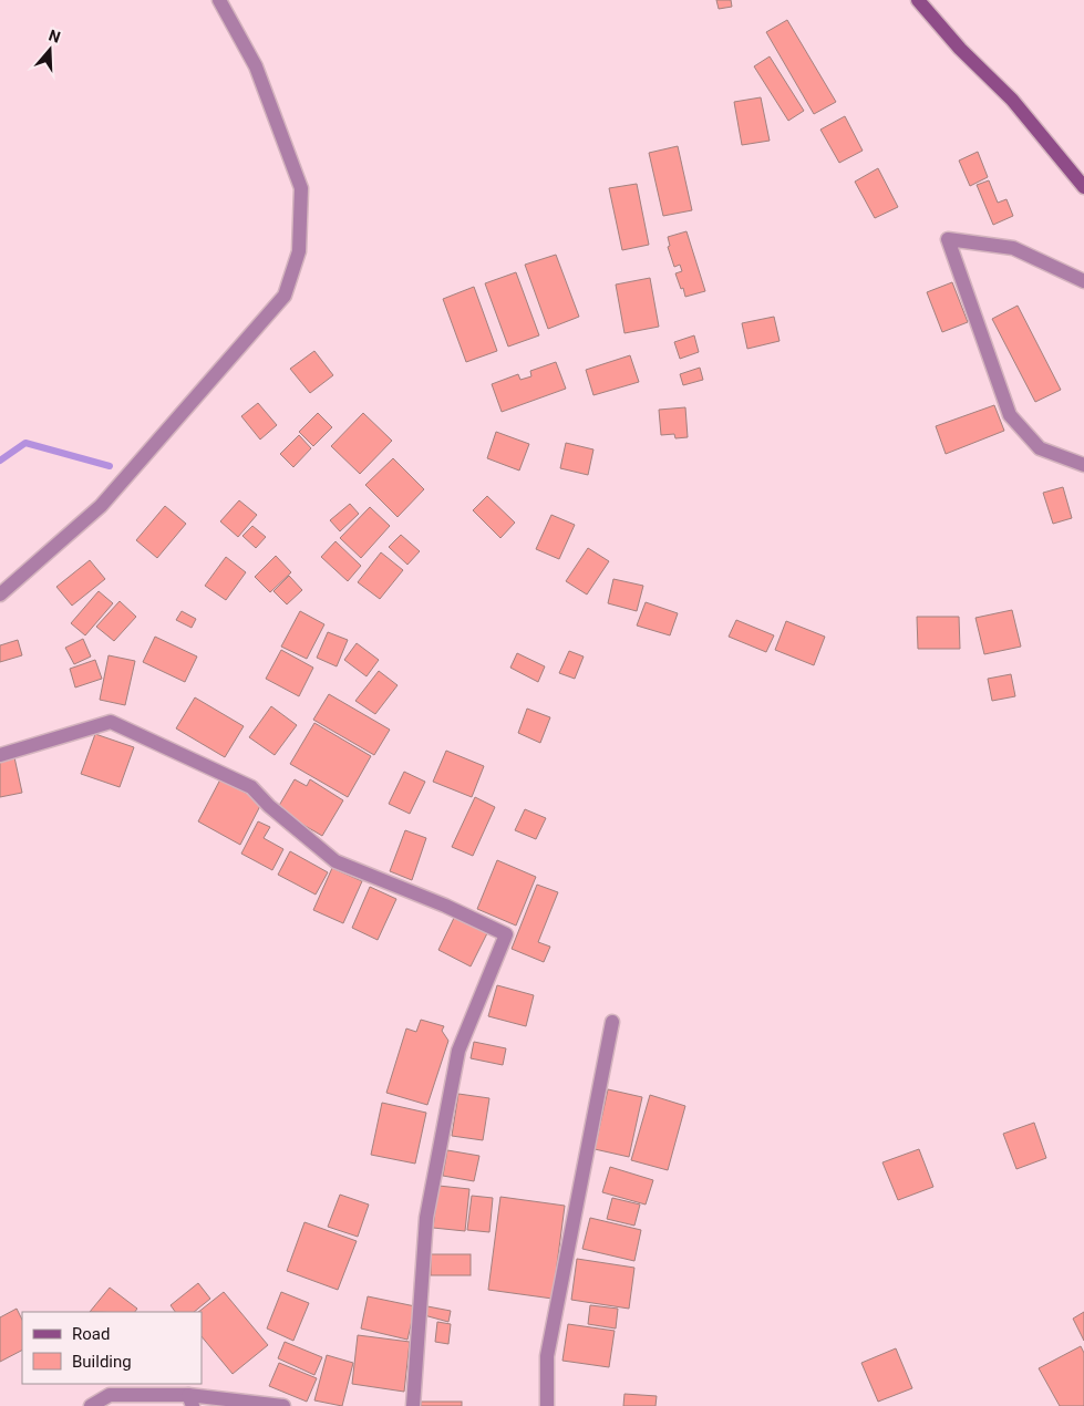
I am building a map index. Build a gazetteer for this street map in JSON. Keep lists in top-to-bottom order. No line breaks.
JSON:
{"legend":["Road","Building"],"north":"top"}
